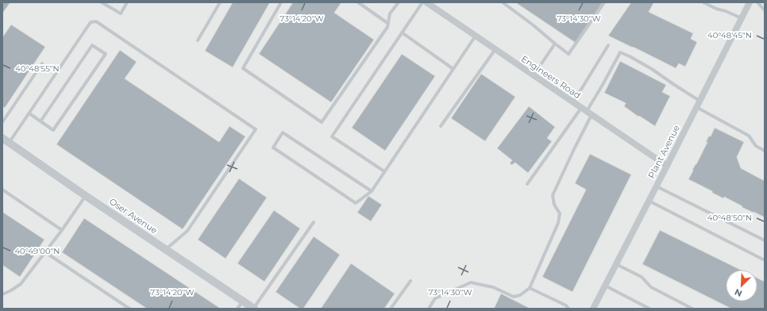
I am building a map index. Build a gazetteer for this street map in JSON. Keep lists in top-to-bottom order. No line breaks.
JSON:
{"streets":{"street":["Engineers Road","Plant Avenue","Oser Avenue"]},"crossings":[["Engineers Road","Plant Avenue"]],"north":"bottom left","coordinates":["73°14'20\"W","73°14'30\"W","40°48'45\"N","40°48'55\"N","40°48'50\"N","40°49'00\"N"]}
